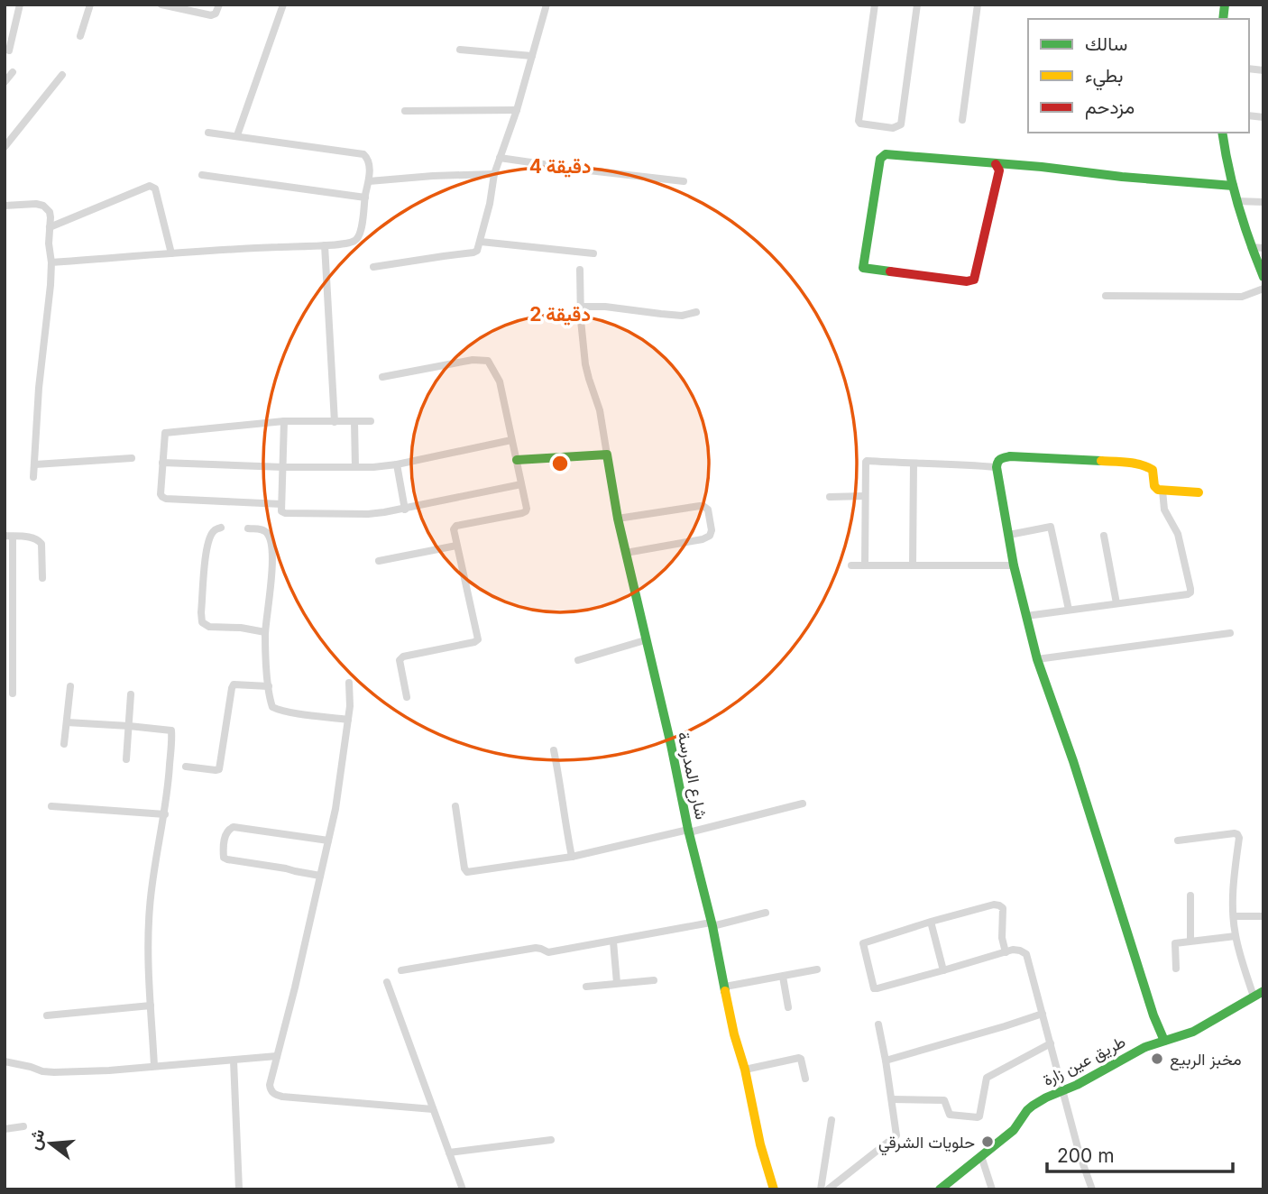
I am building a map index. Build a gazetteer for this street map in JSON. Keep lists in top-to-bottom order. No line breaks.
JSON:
{"streets":{"street":["شارع المدرسة","طريق عين زارة"]},"places":["مخبز الربيع","حلويات الشرقي"],"legend":["سالك","بطيء","مزدحم"],"scale_bar":"200 m","north":"left","rings":["4 دقيقة","2 دقيقة"]}
